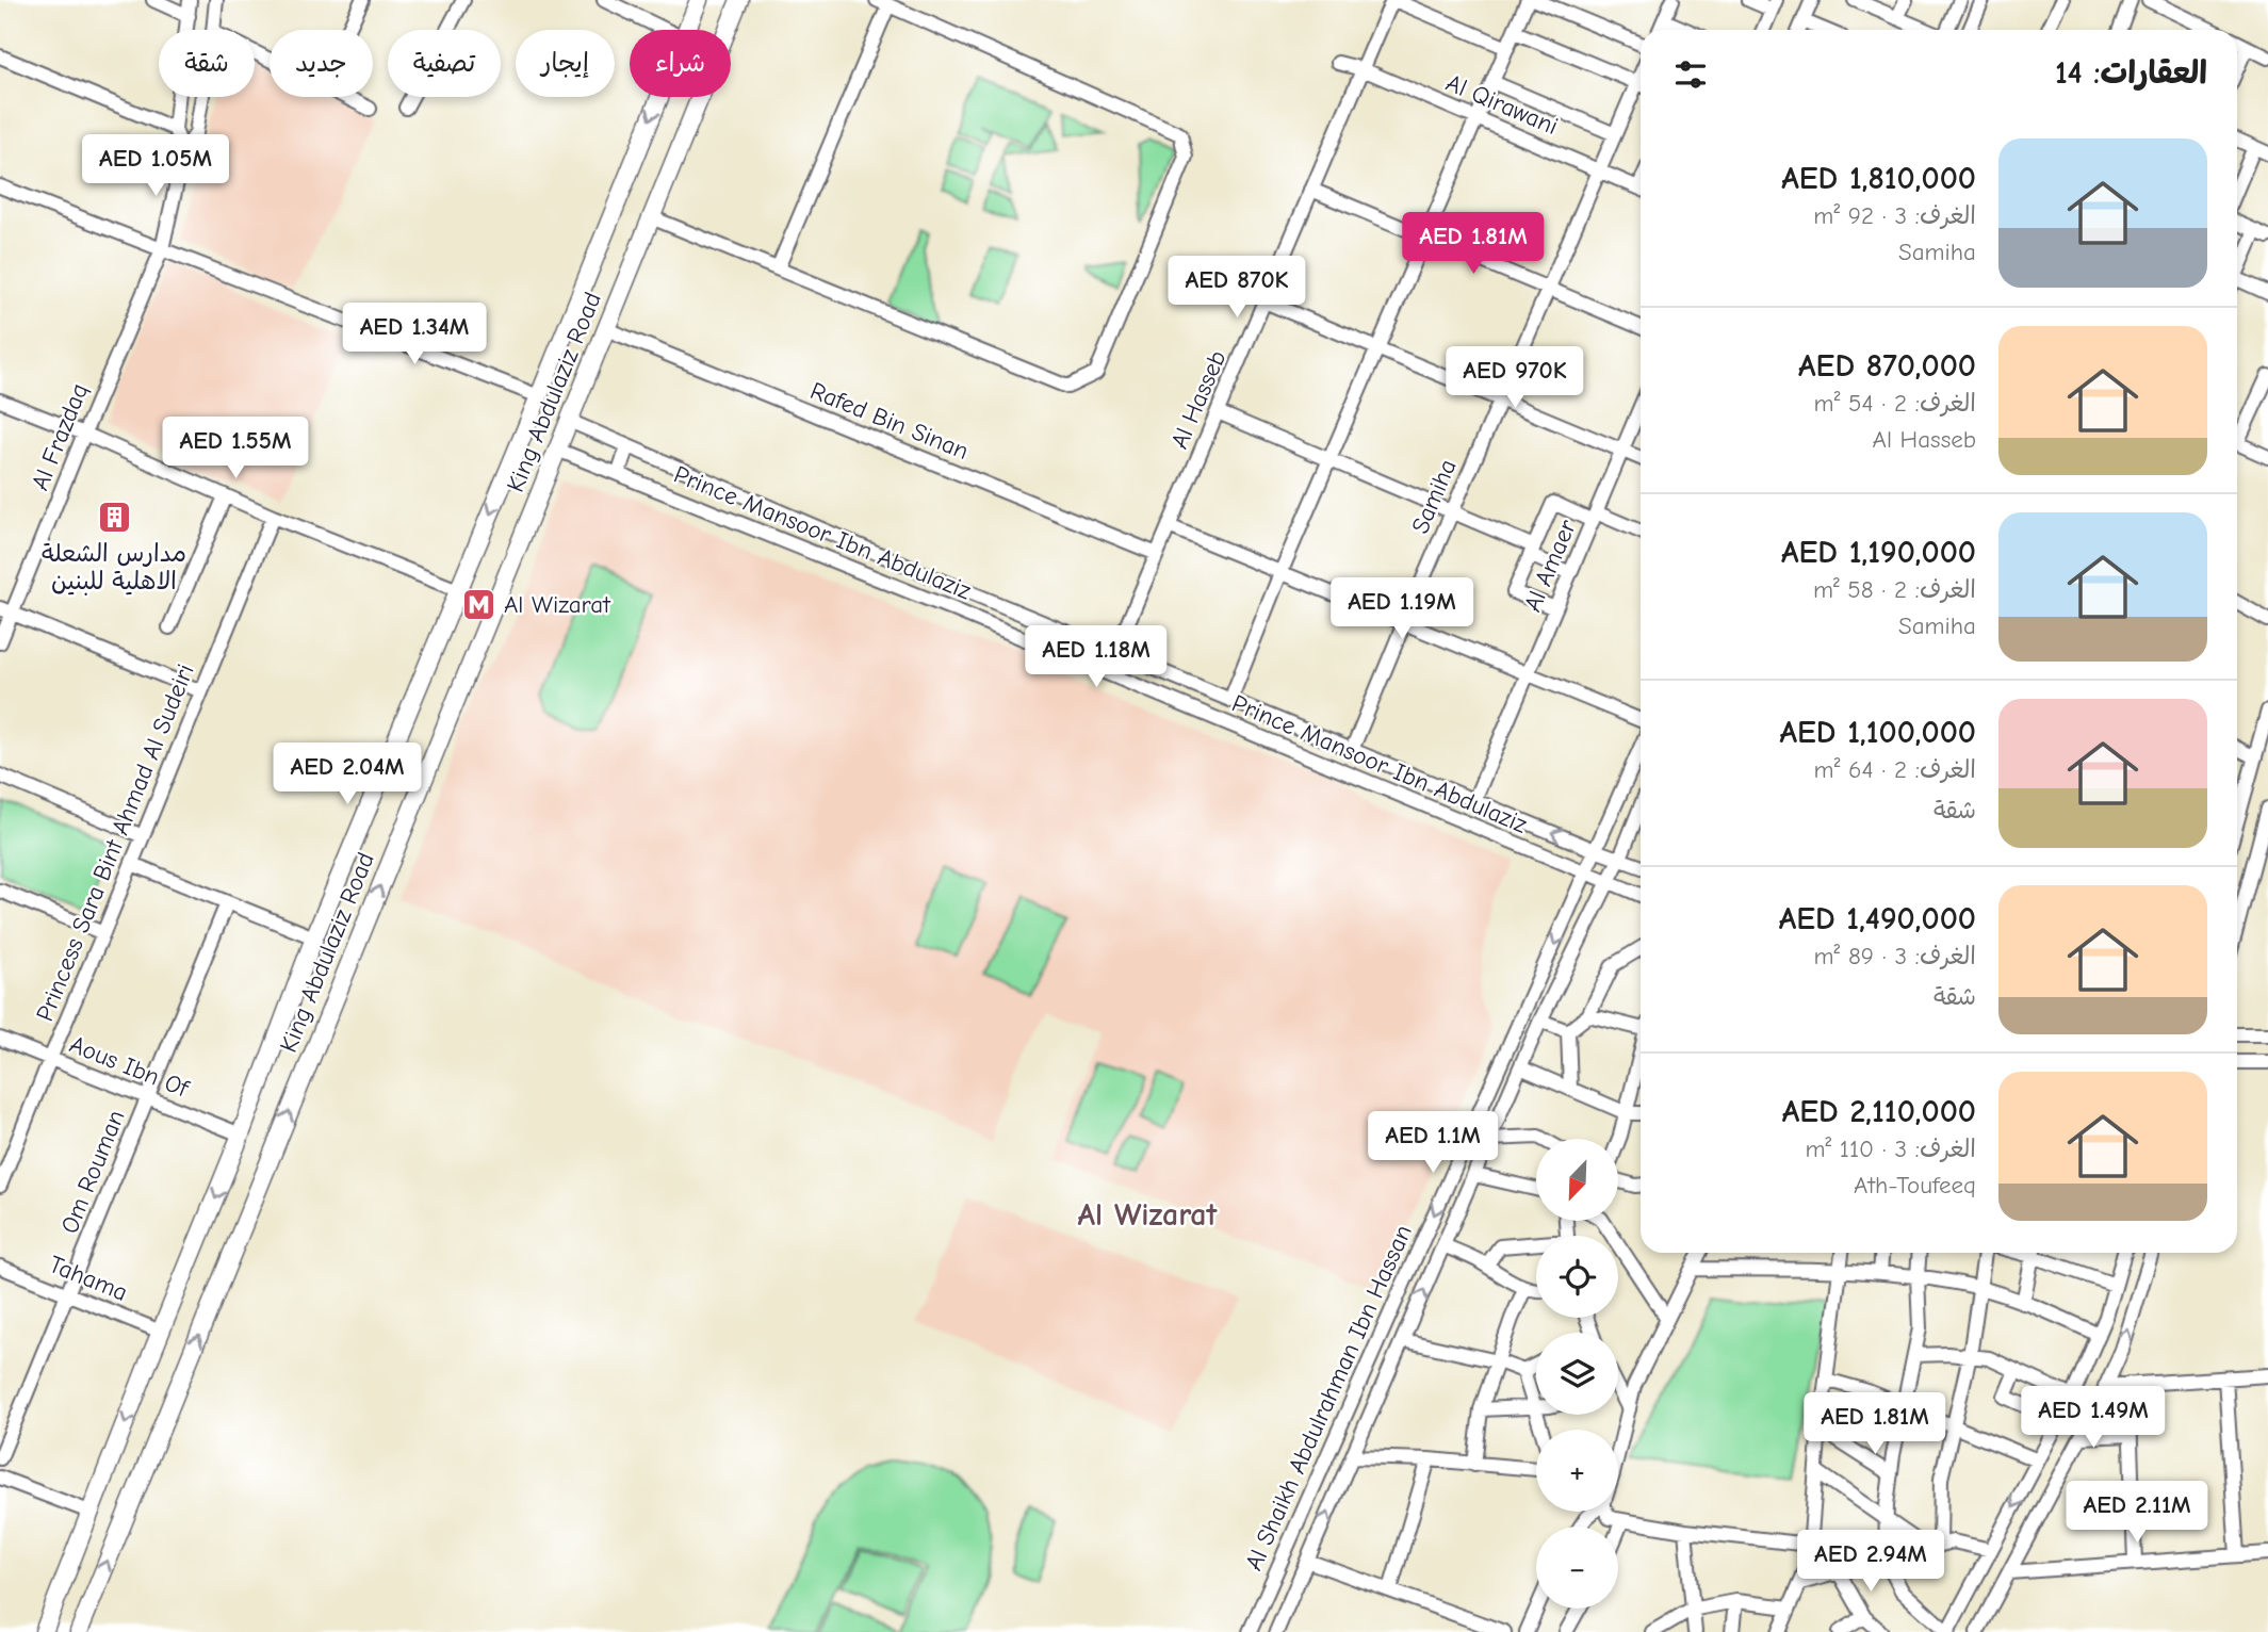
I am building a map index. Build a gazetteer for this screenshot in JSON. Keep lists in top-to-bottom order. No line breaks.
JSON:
{"streets":{"main road":["King Abdulaziz Road"],"street":["Al Qirawani","Al Hasseb","Rafed Bin Sinan","Al Frazdaq","Samiha","Prince Mansoor Ibn Abdulaziz","Al Amaer","Princess Sara Bint Ahmad Al Sudeiri","Aous Ibn Of","Om Rouman","Tahama","Al Shaikh Abdulrahman Ibn Hassan"]},"crossings":[["Al Qirawani","Al Hasseb"],["Al Qirawani","Samiha"],["King Abdulaziz Road","Rafed Bin Sinan"],["King Abdulaziz Road","Prince Mansoor Ibn Abdulaziz"],["King Abdulaziz Road","Aous Ibn Of"],["King Abdulaziz Road","Tahama"],["Al Hasseb","Rafed Bin Sinan"],["Al Hasseb","Prince Mansoor Ibn Abdulaziz"],["Samiha","Prince Mansoor Ibn Abdulaziz"],["Prince Mansoor Ibn Abdulaziz","Al Amaer"],["Prince Mansoor Ibn Abdulaziz","Al Shaikh Abdulrahman Ibn Hassan"],["Princess Sara Bint Ahmad Al Sudeiri","Aous Ibn Of"],["Aous Ibn Of","Om Rouman"],["Om Rouman","Tahama"]],"districts":["Al Wizarat"],"places":{"building":["مدارس الشعلة الاهلية للبنين"],"metro station":["Al Wizarat"]},"north":"bottom left","page":{"chip":["شراء","إيجار","تصفية","جديد","شقة"],"heading":"العقارات: 14","list":[{"name":"AED 1,810,000","note":"الغرف: 3 · 92 m² · Samiha"},{"name":"AED 870,000","note":"الغرف: 2 · 54 m² · Al Hasseb"},{"name":"AED 1,190,000","note":"الغرف: 2 · 58 m² · Samiha"},{"name":"AED 1,100,000","note":"الغرف: 2 · 64 m² · شقة"},{"name":"AED 1,490,000","note":"الغرف: 3 · 89 m² · شقة"},{"name":"AED 2,110,000","note":"الغرف: 3 · 110 m² · Ath-Toufeeq"}],"price":["AED 1.05M","AED 1.81M","AED 870K","AED 1.34M","AED 970K","AED 1.55M","AED 1.19M","AED 1.18M","AED 2.04M","AED 1.1M","AED 1.49M","AED 1.81M","AED 2.11M","AED 2.94M"],"map_buttons":["+","−"]}}
